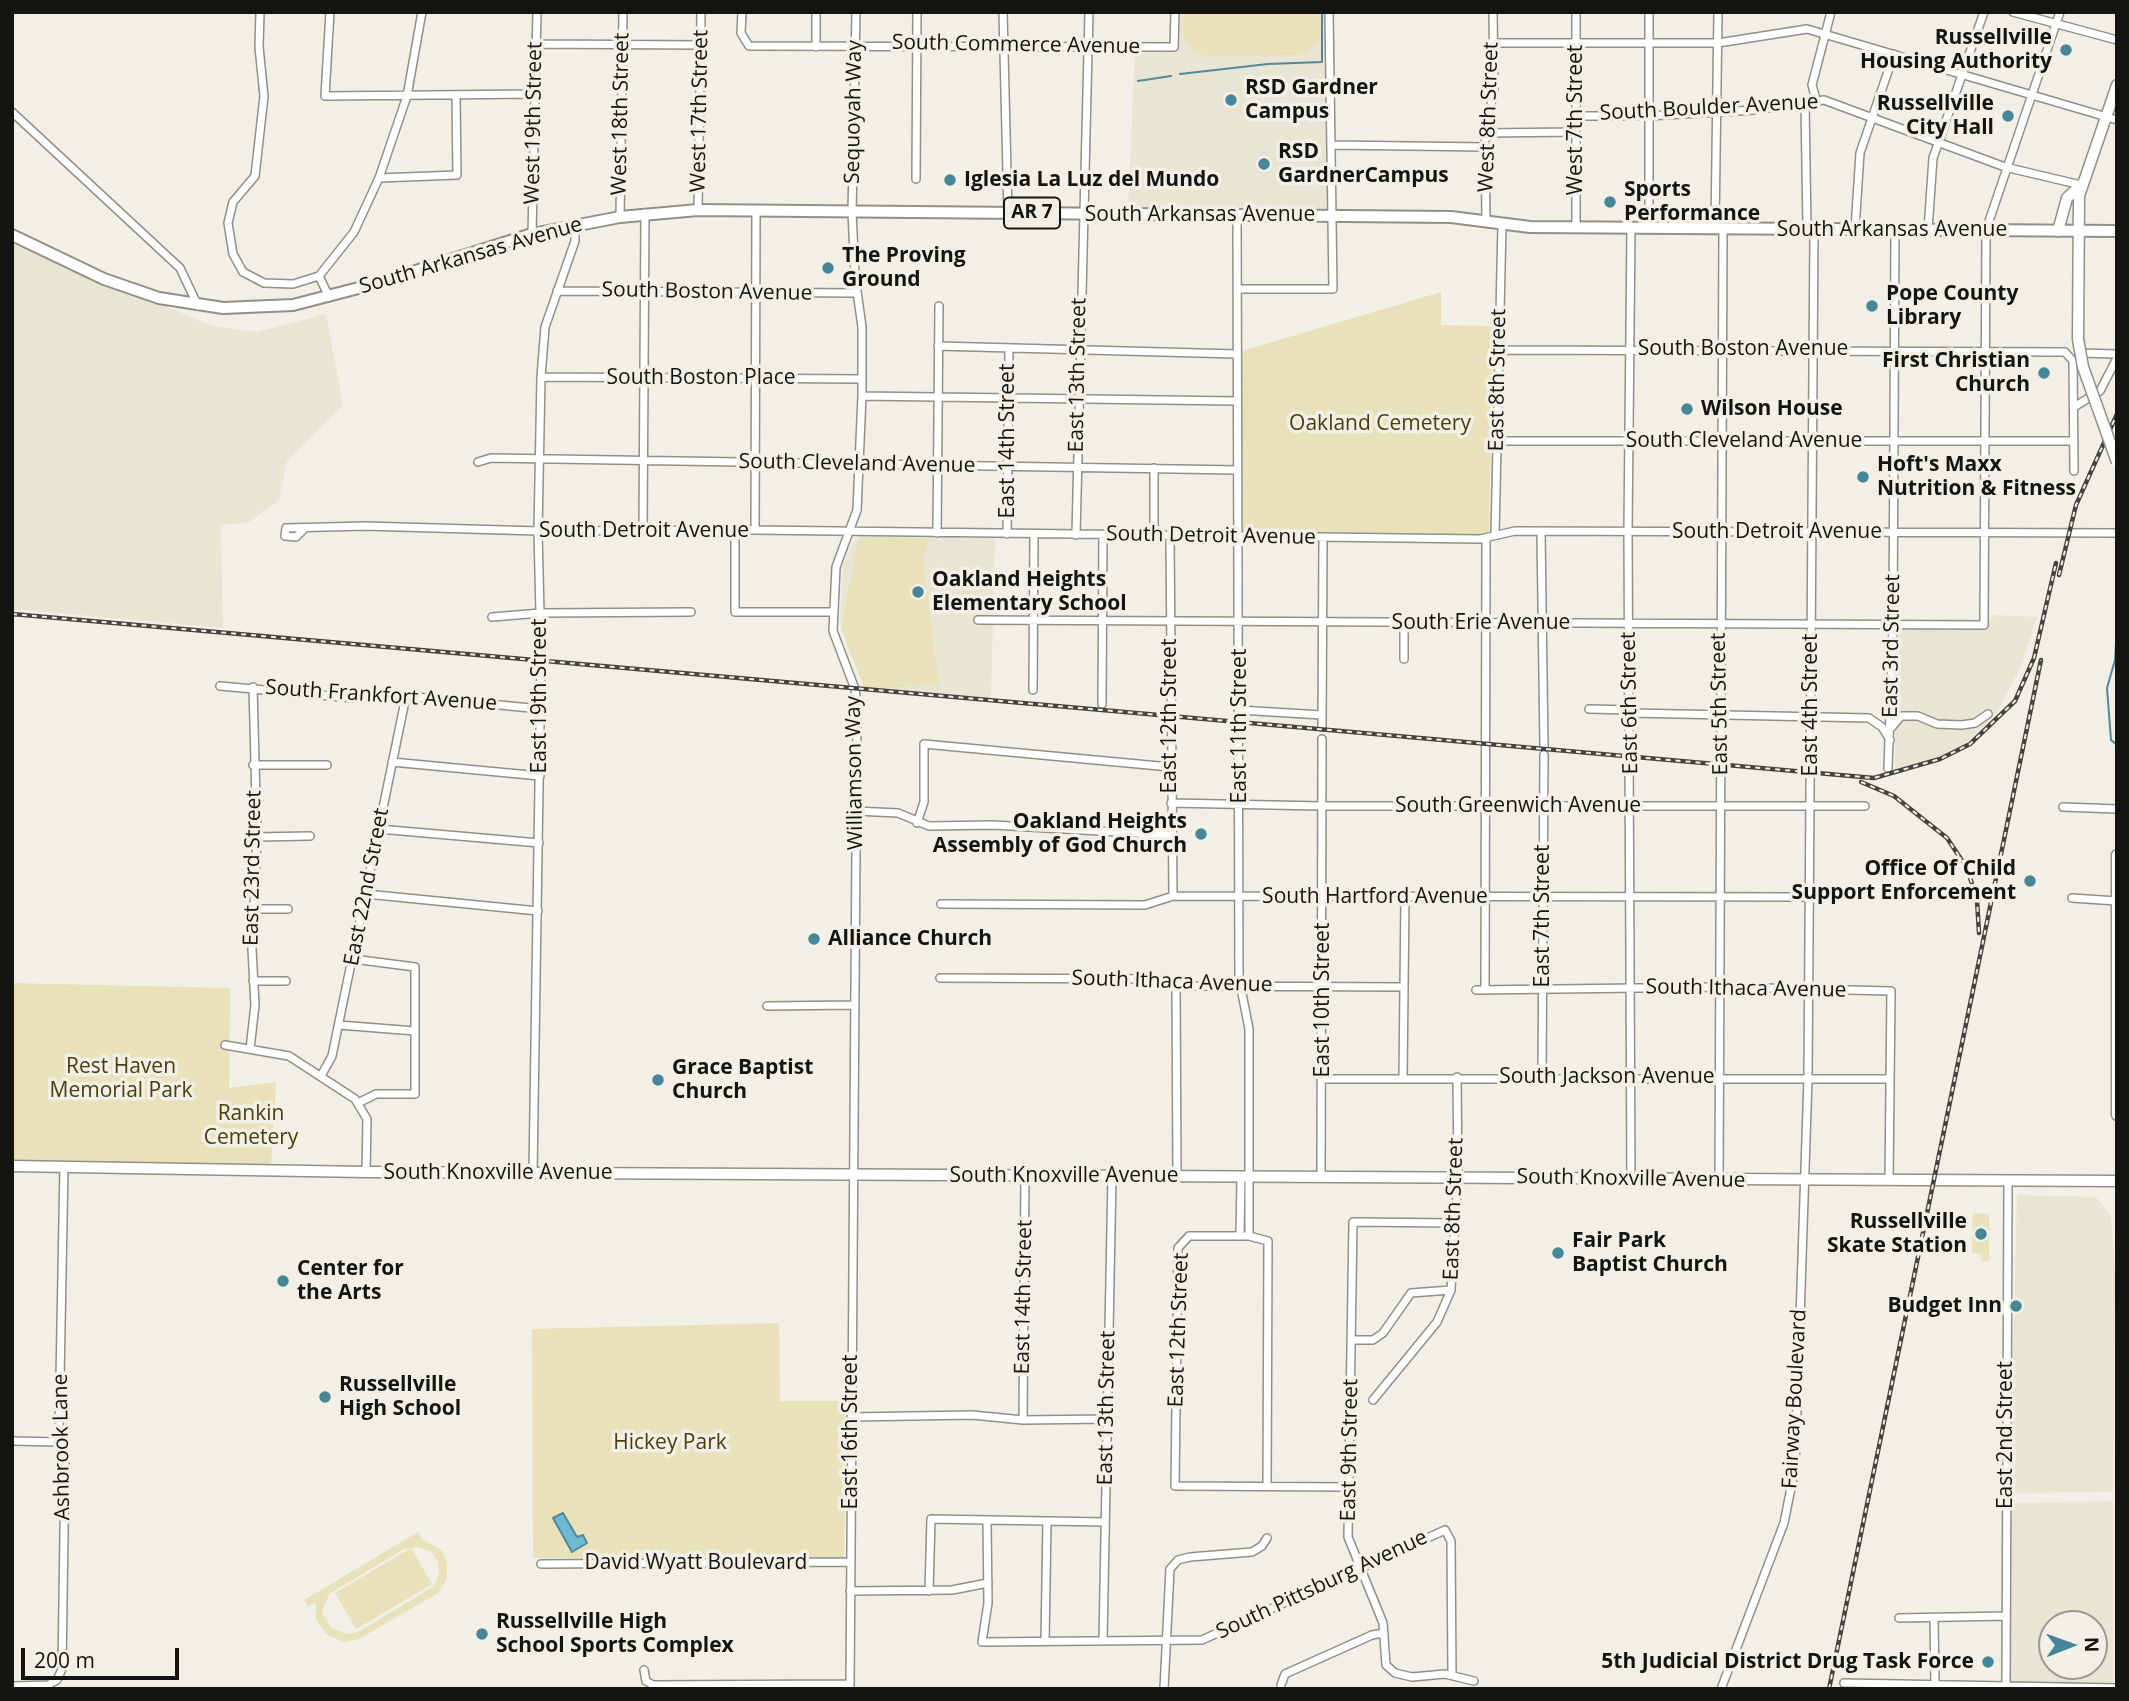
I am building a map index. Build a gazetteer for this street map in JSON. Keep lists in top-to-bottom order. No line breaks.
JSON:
{"streets":{"highway":["AR 7","South Arkansas Avenue"],"main road":["South Knoxville Avenue"],"street":["South Commerce Avenue","South Boulder Avenue","West 17th Street","Sequoyah Way","West 18th Street","West 8th Street","West 7th Street","West 19th Street","South Boston Avenue","East 13th Street","South Boston Place","East 8th Street","East 14th Street","South Cleveland Avenue","South Detroit Avenue","South Erie Avenue","East 3rd Street","South Frankfort Avenue","East 19th Street","East 6th Street","East 5th Street","East 4th Street","East 12th Street","East 11th Street","Williamson Way","South Greenwich Avenue","East 23rd Street","East 22nd Street","South Hartford Avenue","East 7th Street","South Ithaca Avenue","East 10th Street","South Jackson Avenue","Fairway Boulevard","East 16th Street","East 2nd Street","Ashbrook Lane","East 9th Street","David Wyatt Boulevard","South Pittsburg Avenue"]},"crossings":[["South Commerce Avenue","Sequoyah Way"],["South Commerce Avenue","East 13th Street"],["South Boulder Avenue","West 8th Street"],["South Boulder Avenue","West 7th Street"],["South Boulder Avenue","East 5th Street"],["South Boulder Avenue","East 4th Street"],["West 17th Street","South Arkansas Avenue"],["Sequoyah Way","South Arkansas Avenue"],["Sequoyah Way","Williamson Way"],["West 18th Street","South Arkansas Avenue"],["West 8th Street","South Arkansas Avenue"],["West 7th Street","South Arkansas Avenue"],["West 19th Street","South Arkansas Avenue"],["AR 7","South Arkansas Avenue"],["South Arkansas Avenue","East 13th Street"],["South Arkansas Avenue","East 8th Street"],["South Arkansas Avenue","East 3rd Street"],["South Arkansas Avenue","East 19th Street"],["South Arkansas Avenue","East 6th Street"],["South Arkansas Avenue","East 5th Street"],["South Arkansas Avenue","East 4th Street"],["South Arkansas Avenue","East 11th Street"],["South Arkansas Avenue","Williamson Way"],["South Boston Avenue","East 8th Street"],["South Boston Avenue","East 3rd Street"],["South Boston Avenue","East 19th Street"],["South Boston Avenue","East 6th Street"],["South Boston Avenue","East 5th Street"],["South Boston Avenue","East 4th Street"],["South Boston Avenue","Williamson Way"],["East 13th Street","South Cleveland Avenue"],["East 13th Street","South Detroit Avenue"],["East 13th Street","South Knoxville Avenue"],["East 13th Street","South Pittsburg Avenue"],["South Boston Place","East 19th Street"],["South Boston Place","Williamson Way"],["East 8th Street","South Cleveland Avenue"],["East 8th Street","South Detroit Avenue"],["East 8th Street","South Jackson Avenue"],["East 8th Street","South Knoxville Avenue"],["East 8th Street","East 9th Street"],["East 14th Street","South Cleveland Avenue"],["East 14th Street","South Detroit Avenue"],["East 14th Street","South Erie Avenue"],["East 14th Street","South Knoxville Avenue"],["South Cleveland Avenue","East 3rd Street"],["South Cleveland Avenue","East 19th Street"],["South Cleveland Avenue","East 6th Street"],["South Cleveland Avenue","East 5th Street"],["South Cleveland Avenue","East 4th Street"],["South Cleveland Avenue","East 11th Street"],["South Cleveland Avenue","Williamson Way"],["South Detroit Avenue","South Erie Avenue"],["South Detroit Avenue","East 3rd Street"],["South Detroit Avenue","East 19th Street"],["South Detroit Avenue","East 6th Street"],["South Detroit Avenue","East 5th Street"],["South Detroit Avenue","East 4th Street"],["South Detroit Avenue","East 12th Street"],["South Detroit Avenue","East 11th Street"],["South Detroit Avenue","Williamson Way"],["South Detroit Avenue","East 7th Street"],["South Erie Avenue","East 3rd Street"],["South Erie Avenue","East 6th Street"],["South Erie Avenue","East 5th Street"],["South Erie Avenue","East 4th Street"],["South Erie Avenue","East 12th Street"],["South Erie Avenue","East 11th Street"],["South Erie Avenue","East 7th Street"],["South Frankfort Avenue","East 19th Street"],["South Frankfort Avenue","East 23rd Street"],["South Frankfort Avenue","East 22nd Street"],["East 19th Street","South Knoxville Avenue"],["East 6th Street","South Greenwich Avenue"],["East 6th Street","South Hartford Avenue"],["East 6th Street","South Ithaca Avenue"],["East 6th Street","South Jackson Avenue"],["East 6th Street","South Knoxville Avenue"],["East 5th Street","South Greenwich Avenue"],["East 5th Street","South Hartford Avenue"],["East 5th Street","South Ithaca Avenue"],["East 5th Street","South Jackson Avenue"],["East 5th Street","South Knoxville Avenue"],["East 4th Street","South Greenwich Avenue"],["East 4th Street","South Hartford Avenue"],["East 4th Street","South Ithaca Avenue"],["East 4th Street","South Jackson Avenue"],["East 4th Street","South Knoxville Avenue"],["East 4th Street","Fairway Boulevard"],["East 12th Street","East 11th Street"],["East 12th Street","South Greenwich Avenue"],["East 12th Street","South Hartford Avenue"],["East 11th Street","South Greenwich Avenue"],["East 11th Street","South Hartford Avenue"],["East 11th Street","South Ithaca Avenue"],["East 11th Street","South Knoxville Avenue"],["Williamson Way","South Knoxville Avenue"],["Williamson Way","East 16th Street"],["South Greenwich Avenue","East 7th Street"],["South Greenwich Avenue","East 10th Street"],["South Hartford Avenue","East 7th Street"],["South Hartford Avenue","East 10th Street"],["East 7th Street","South Ithaca Avenue"],["East 7th Street","South Jackson Avenue"],["South Ithaca Avenue","East 10th Street"],["South Ithaca Avenue","South Jackson Avenue"],["East 10th Street","South Jackson Avenue"],["East 10th Street","South Knoxville Avenue"],["South Knoxville Avenue","Fairway Boulevard"],["South Knoxville Avenue","East 16th Street"],["South Knoxville Avenue","East 2nd Street"],["South Knoxville Avenue","Ashbrook Lane"],["East 16th Street","David Wyatt Boulevard"],["East 9th Street","South Pittsburg Avenue"]],"parks":["Oakland Cemetery","Rest Haven Memorial Park","Rankin Cemetery","Hickey Park"],"places":["Russellville Housing Authority","RSD Gardner Campus","Russellville City Hall","RSD GardnerCampus","Iglesia La Luz del Mundo","Sports Performance","The Proving Ground","Pope County Library","First Christian Church","Wilson House","Hoft's Maxx Nutrition & Fitness","Oakland Heights Elementary School","Oakland Heights Assembly of God Church","Office Of Child Support Enforcement","Alliance Church","Grace Baptist Church","Russellville Skate Station","Fair Park Baptist Church","Center for the Arts","Budget Inn","Russellville High School","Russellville High School Sports Complex","5th Judicial District Drug Task Force"],"scale_bar":"200 m","north":"right"}
